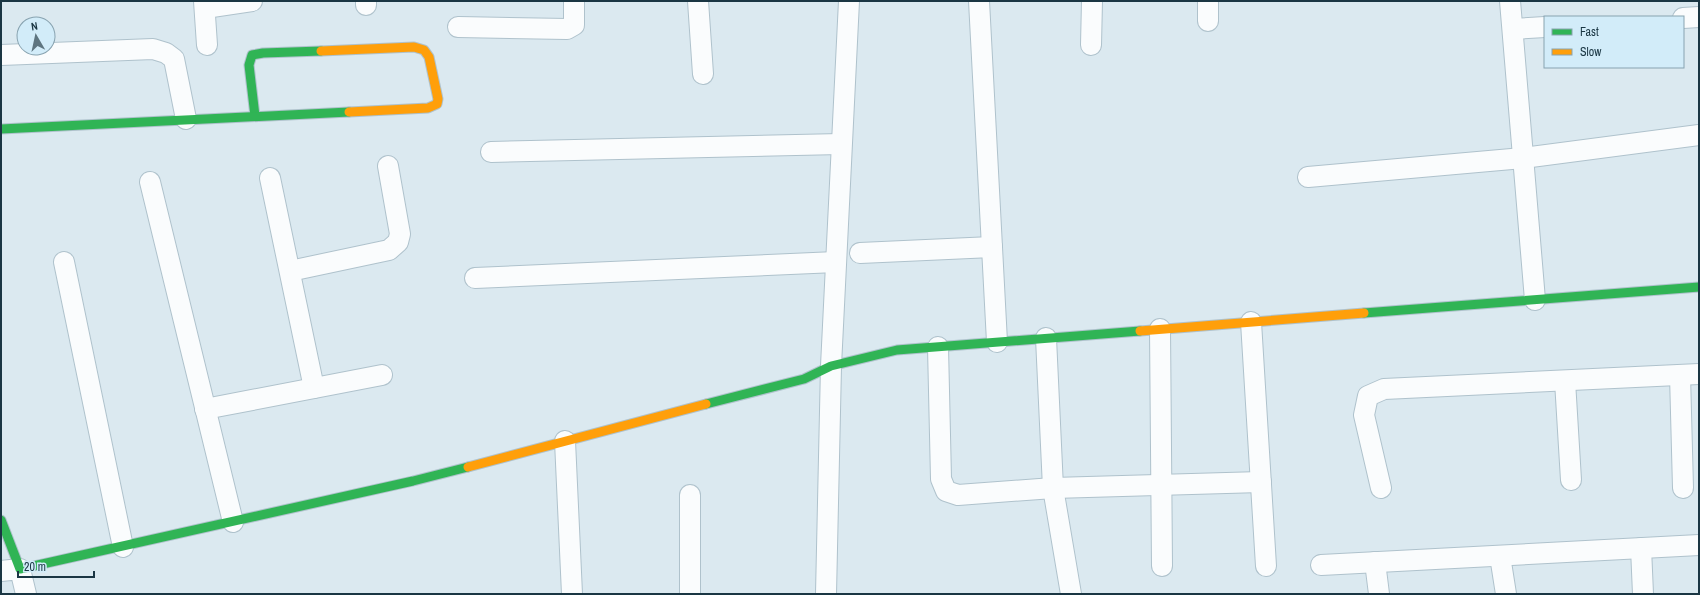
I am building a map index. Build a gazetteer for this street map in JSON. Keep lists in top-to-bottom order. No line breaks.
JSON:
{"legend":["Fast","Slow"],"scale_bar":"20 m","north":"top"}
